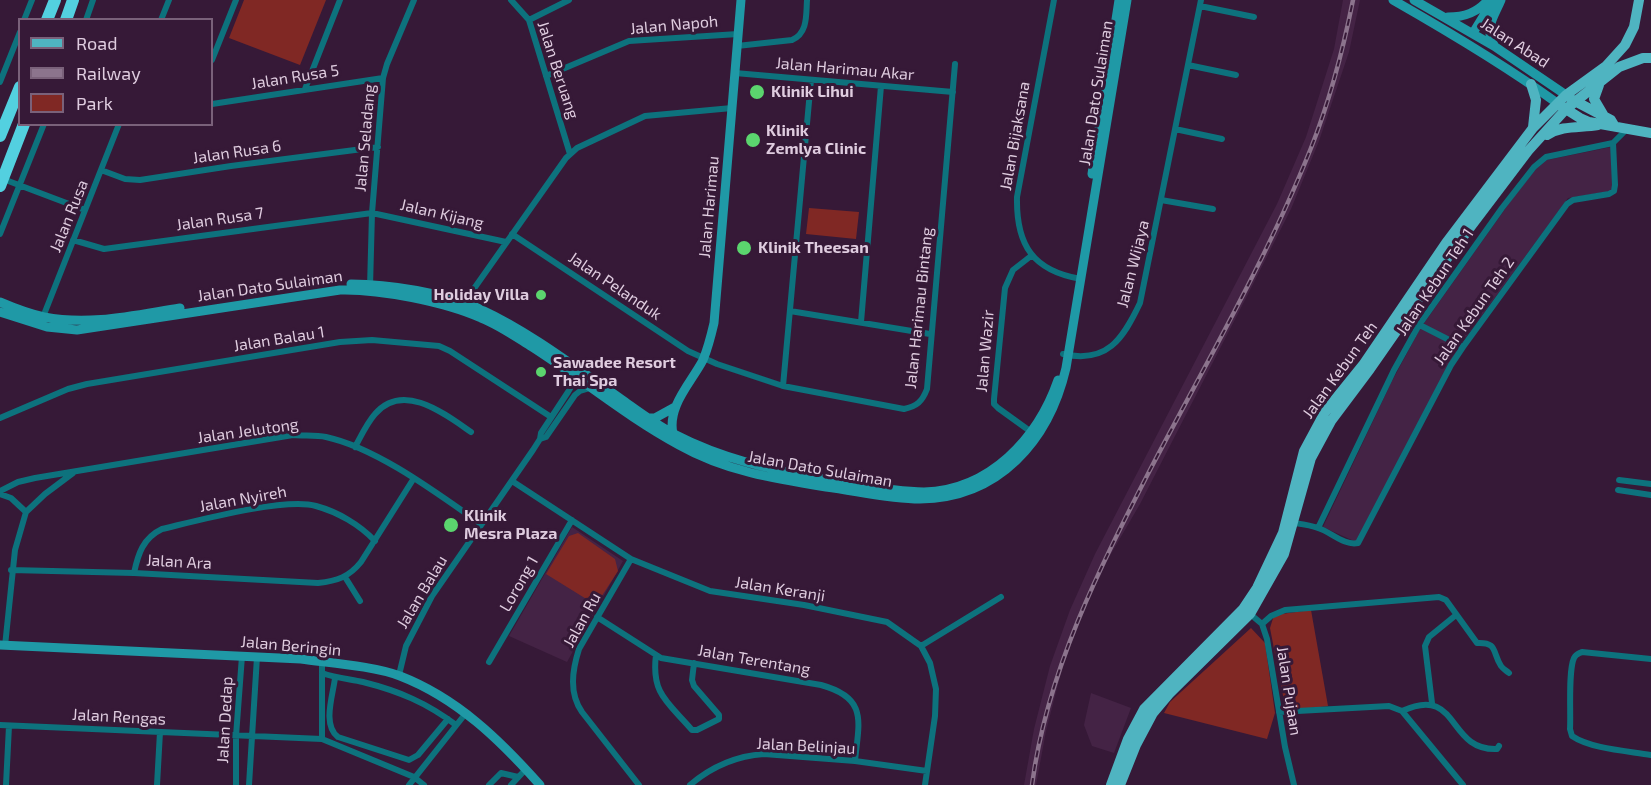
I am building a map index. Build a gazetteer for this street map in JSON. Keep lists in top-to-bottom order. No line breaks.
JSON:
{"streets":{"main road":["Jalan Kebun Teh"],"street":["Jalan Napoh","Jalan Abad","Jalan Harimau Akar","Jalan Beruang","Jalan Rusa 5","Jalan Dato Sulaiman","Jalan Bijaksana","Jalan Seladang","Jalan Rusa 6","Jalan Harimau","Jalan Kijang","Jalan Rusa","Jalan Rusa 7","Jalan Wijaya","Jalan Kebun Teh 1","Jalan Pelanduk","Jalan Harimau Bintang","Jalan Kebun Teh 2","Jalan Balau 1","Jalan Wazir","Jalan Jelutong","Jalan Nyireh","Jalan Ara","Lorong 1","Jalan Keranji","Jalan Balau","Jalan Ru","Jalan Beringin","Jalan Terentang","Jalan Pujaan","Jalan Rengas","Jalan Dedap","Jalan Belinjau"]},"crossings":[["Jalan Napoh","Jalan Beruang"],["Jalan Napoh","Jalan Harimau"],["Jalan Abad","Jalan Kebun Teh"],["Jalan Harimau Akar","Jalan Harimau"],["Jalan Harimau Akar","Jalan Harimau Bintang"],["Jalan Rusa 5","Jalan Seladang"],["Jalan Dato Sulaiman","Jalan Seladang"],["Jalan Dato Sulaiman","Jalan Harimau"],["Jalan Dato Sulaiman","Jalan Rusa"],["Jalan Dato Sulaiman","Jalan Wijaya"],["Jalan Dato Sulaiman","Jalan Wazir"],["Jalan Dato Sulaiman","Jalan Balau"],["Jalan Bijaksana","Jalan Wazir"],["Jalan Seladang","Jalan Rusa 6"],["Jalan Seladang","Jalan Kijang"],["Jalan Seladang","Jalan Rusa 7"],["Jalan Rusa 6","Jalan Rusa"],["Jalan Harimau","Jalan Pelanduk"],["Jalan Harimau","Jalan Harimau Bintang"],["Jalan Kijang","Jalan Rusa 7"],["Jalan Rusa","Jalan Rusa 7"],["Jalan Kebun Teh 1","Jalan Kebun Teh 2"],["Jalan Pelanduk","Jalan Harimau Bintang"],["Jalan Balau 1","Jalan Balau"],["Jalan Jelutong","Jalan Balau"],["Jalan Nyireh","Jalan Ara"],["Lorong 1","Jalan Keranji"],["Jalan Keranji","Jalan Balau"],["Jalan Keranji","Jalan Ru"],["Jalan Balau","Jalan Beringin"],["Jalan Ru","Jalan Terentang"],["Jalan Beringin","Jalan Dedap"],["Jalan Terentang","Jalan Belinjau"],["Jalan Rengas","Jalan Dedap"]],"places":["Klinik Lihui","Klinik Zemlya Clinic","Klinik Theesan","Holiday Villa","Sawadee Resort Thai Spa","Klinik Mesra Plaza"],"legend":["Road","Railway","Park"]}
